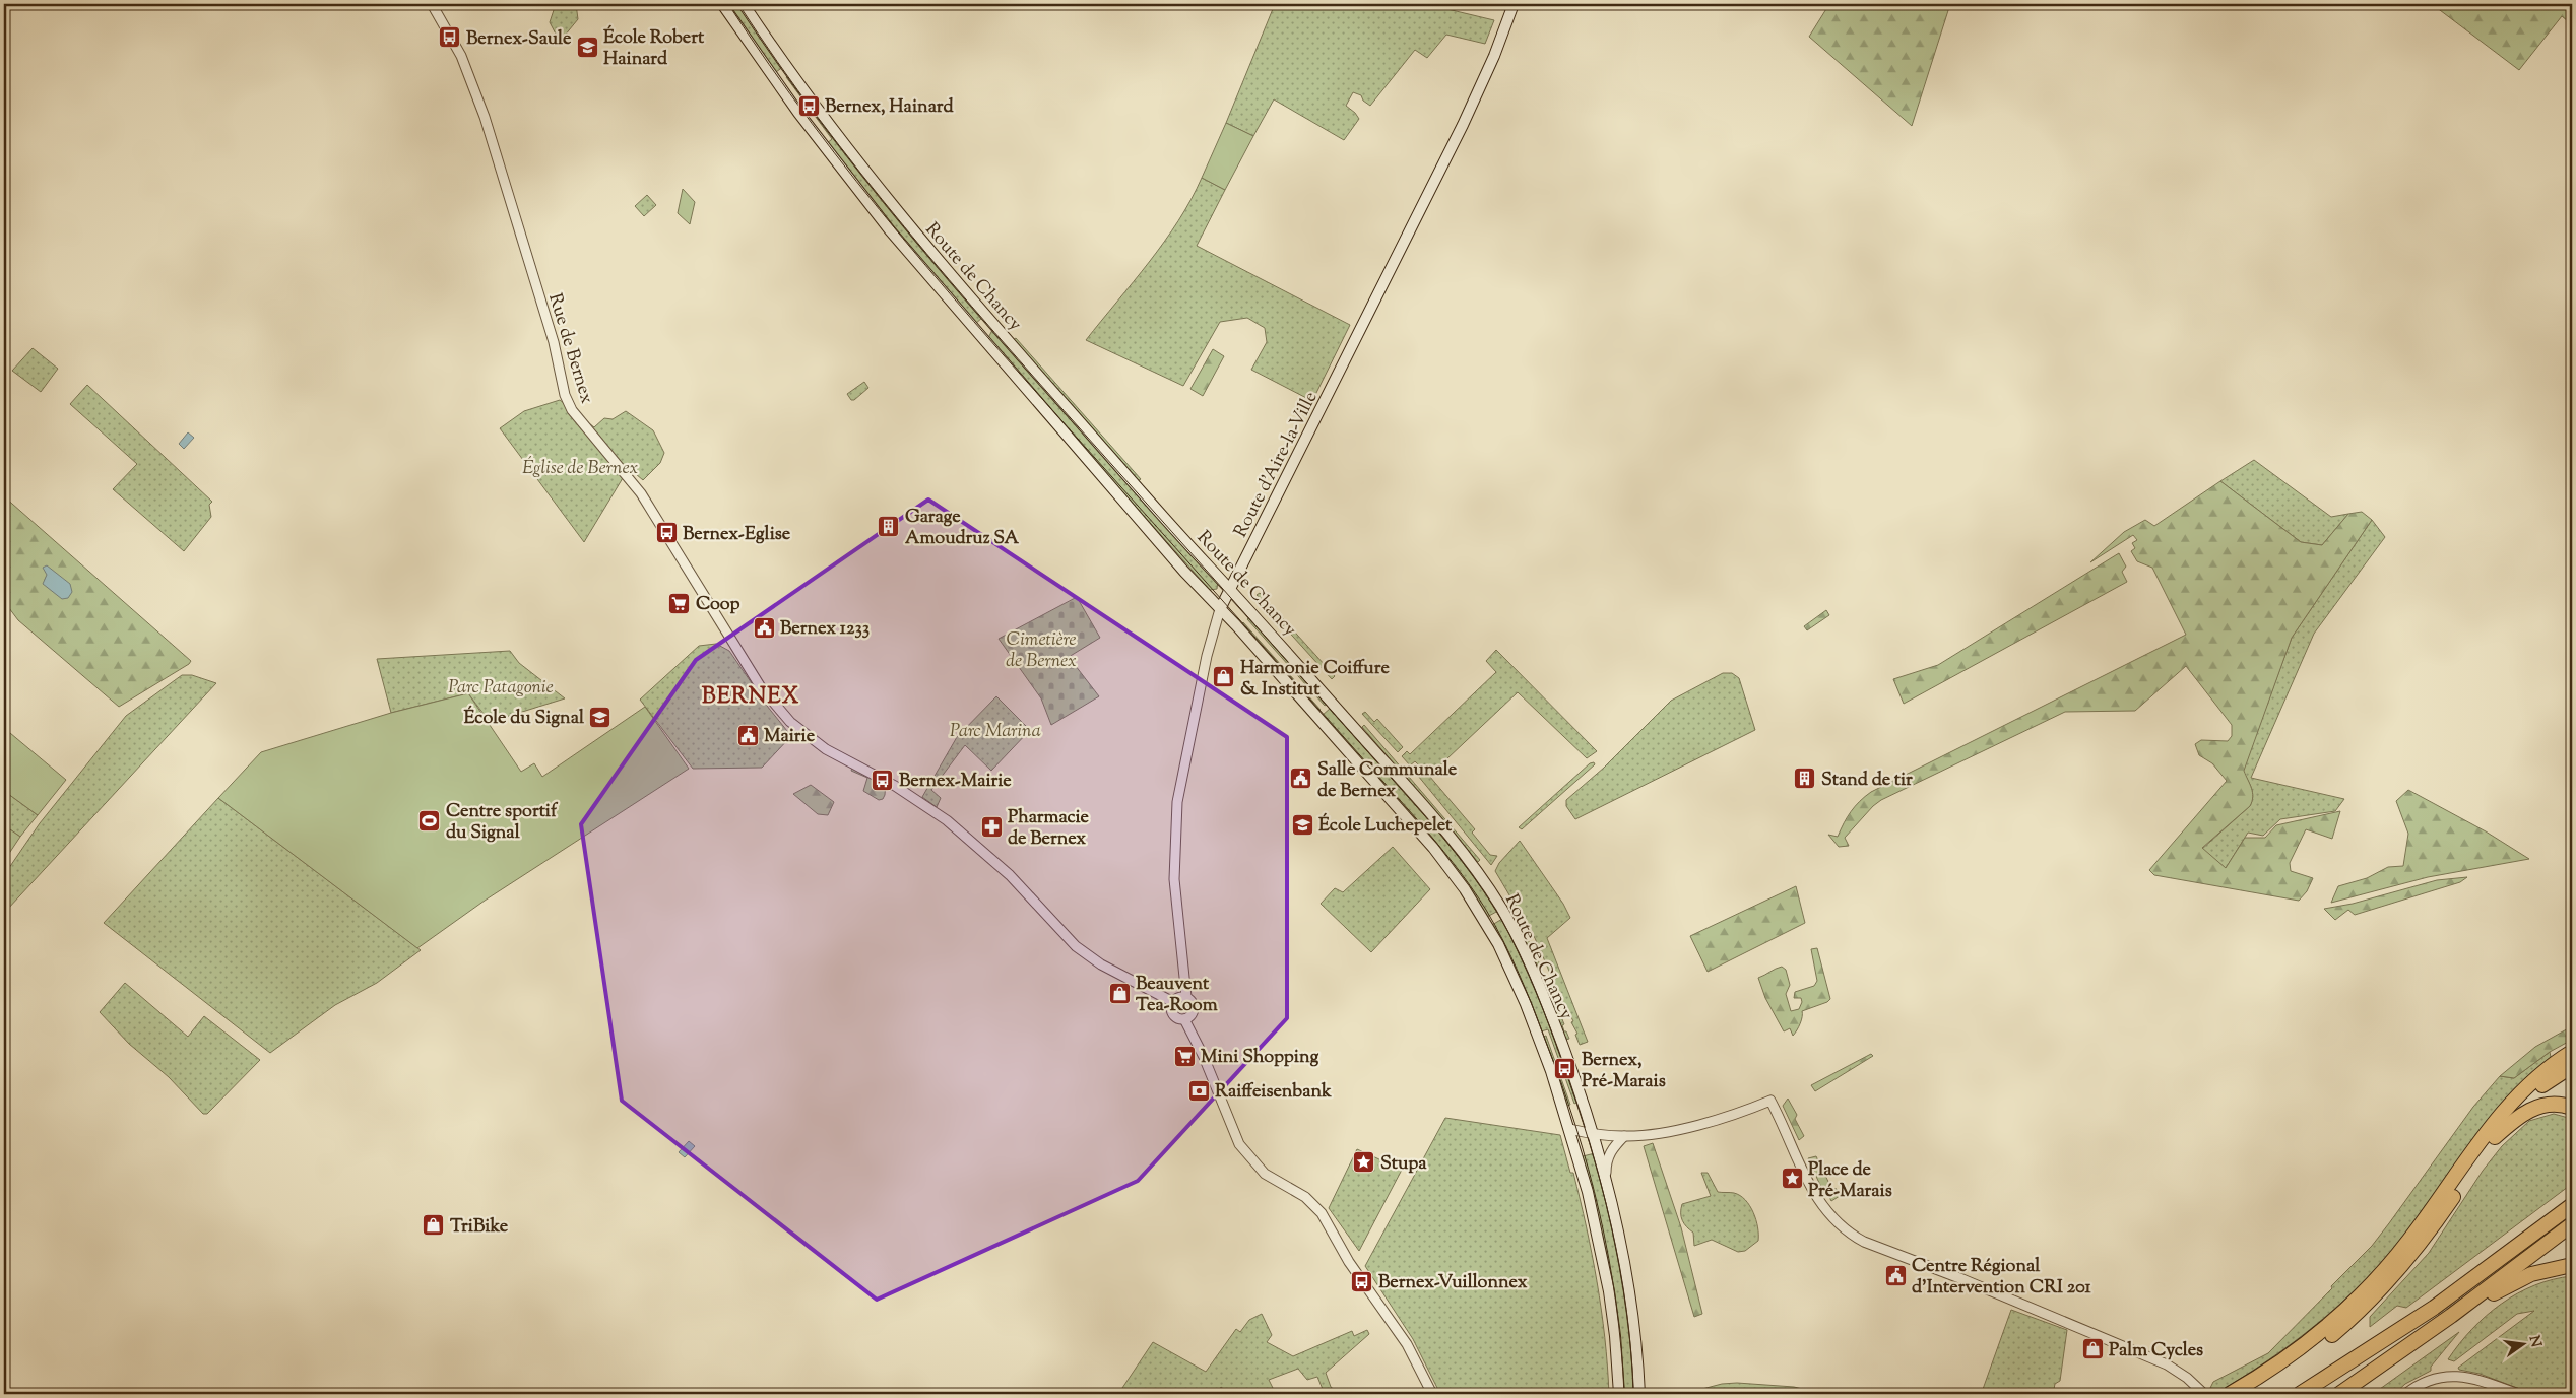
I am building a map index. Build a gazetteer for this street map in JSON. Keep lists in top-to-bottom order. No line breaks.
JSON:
{"streets":{"main road":["Route de Chancy","Route d'Aire-la-Ville"],"street":["Rue de Bernex"]},"crossings":[["Route de Chancy","Route d'Aire-la-Ville"],["Rue de Bernex","Route d'Aire-la-Ville"]],"districts":["BERNEX"],"parks":["Église de Bernex","Cimetière de Bernex","Parc Patagonie","Parc Marina"],"places":{"bus stop":["Bernex-Saule","Bernex, Hainard","Bernex-Eglise","Bernex-Mairie","Bernex, Pré-Marais","Bernex-Vuillonnex"],"school or university":["École Robert Hainard","École du Signal","École Luchepelet"],"building":["Garage Amoudruz SA","Stand de tir"],"supermarket":["Coop","Mini Shopping"],"public building":["Bernex 1233","Mairie","Salle Communale de Bernex","Centre Régional d'Intervention CRI 201"],"shop":["Harmonie Coiffure & Institut","Beauvent Tea-Room","TriBike","Palm Cycles"],"sports":["Centre sportif du Signal"],"pharmacy":["Pharmacie de Bernex"],"bank":["Raiffeisenbank"],"place":["Stupa","Place de Pré-Marais"]},"north":"right"}
